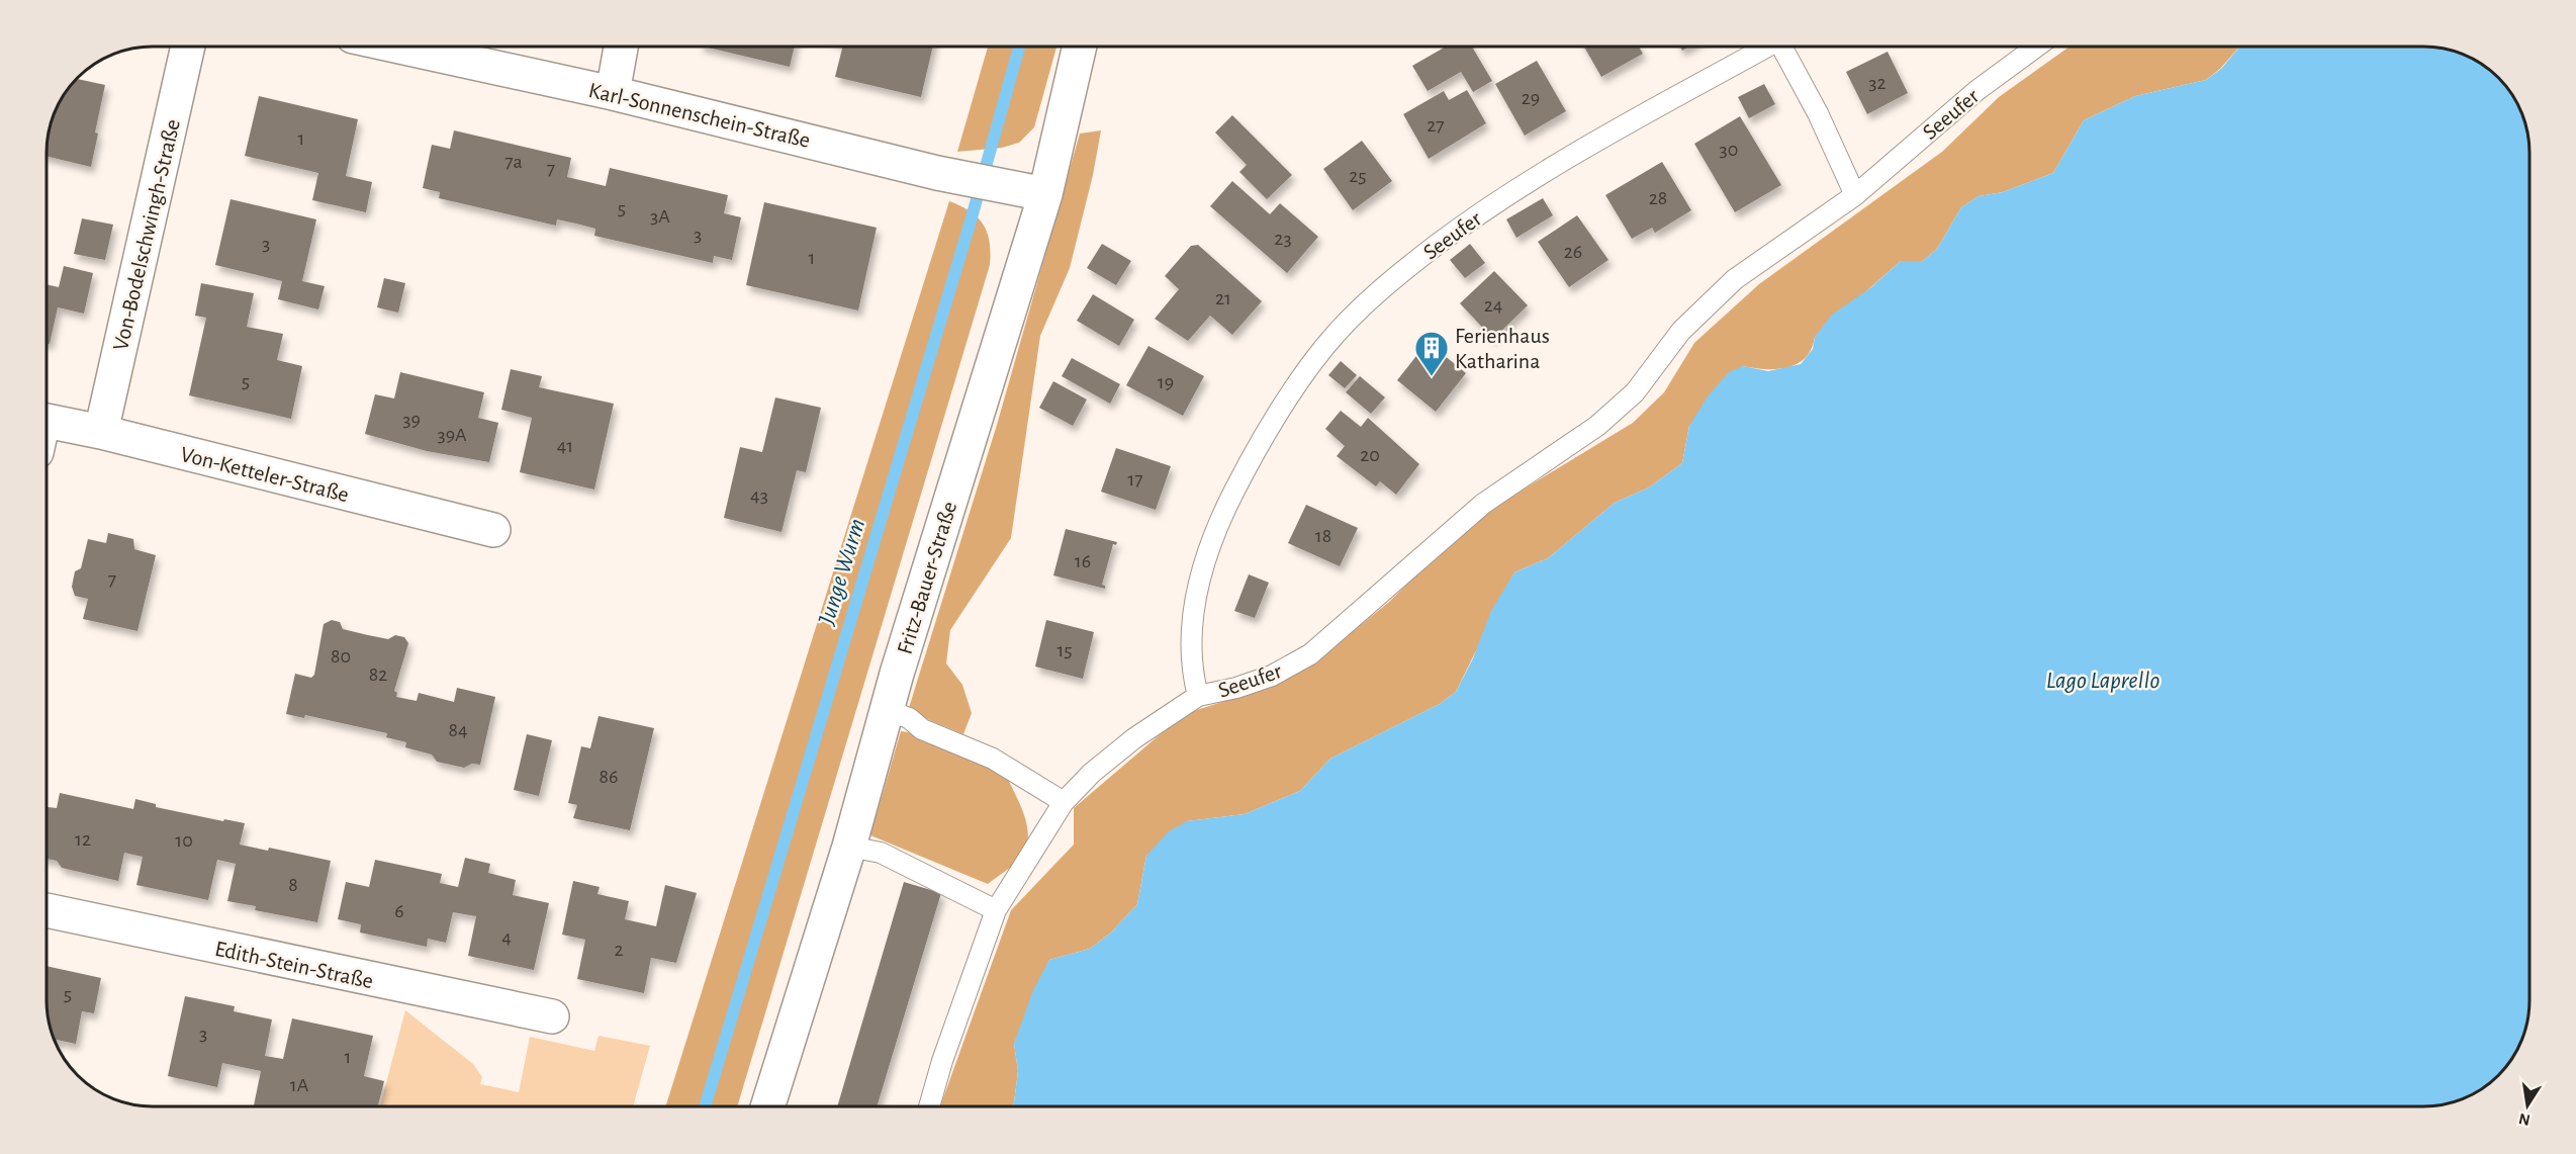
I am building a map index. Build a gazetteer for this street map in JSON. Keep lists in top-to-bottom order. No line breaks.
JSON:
{"streets":{"street":["Karl-Sonnenschein-Straße","Von-Bodelschwingh-Straße","Von-Ketteler-Straße","Fritz-Bauer-Straße","Edith-Stein-Straße"],"lane":["Seeufer"]},"crossings":[["Karl-Sonnenschein-Straße","Fritz-Bauer-Straße"],["Von-Bodelschwingh-Straße","Von-Ketteler-Straße"]],"water":["Junge Wurm","Lago Laprello"],"places":{"building":["Ferienhaus Katharina"]},"house_numbers":["32","29","27","1","30","7a","7","25","28","5","3A","3","23","3","26","1","21","24","5","19","39","39A","41","20","17","43","18","16","7","15","80","82","84","86","12","10","8","6","4","2","5","3","1","1A"],"north":"bottom"}
